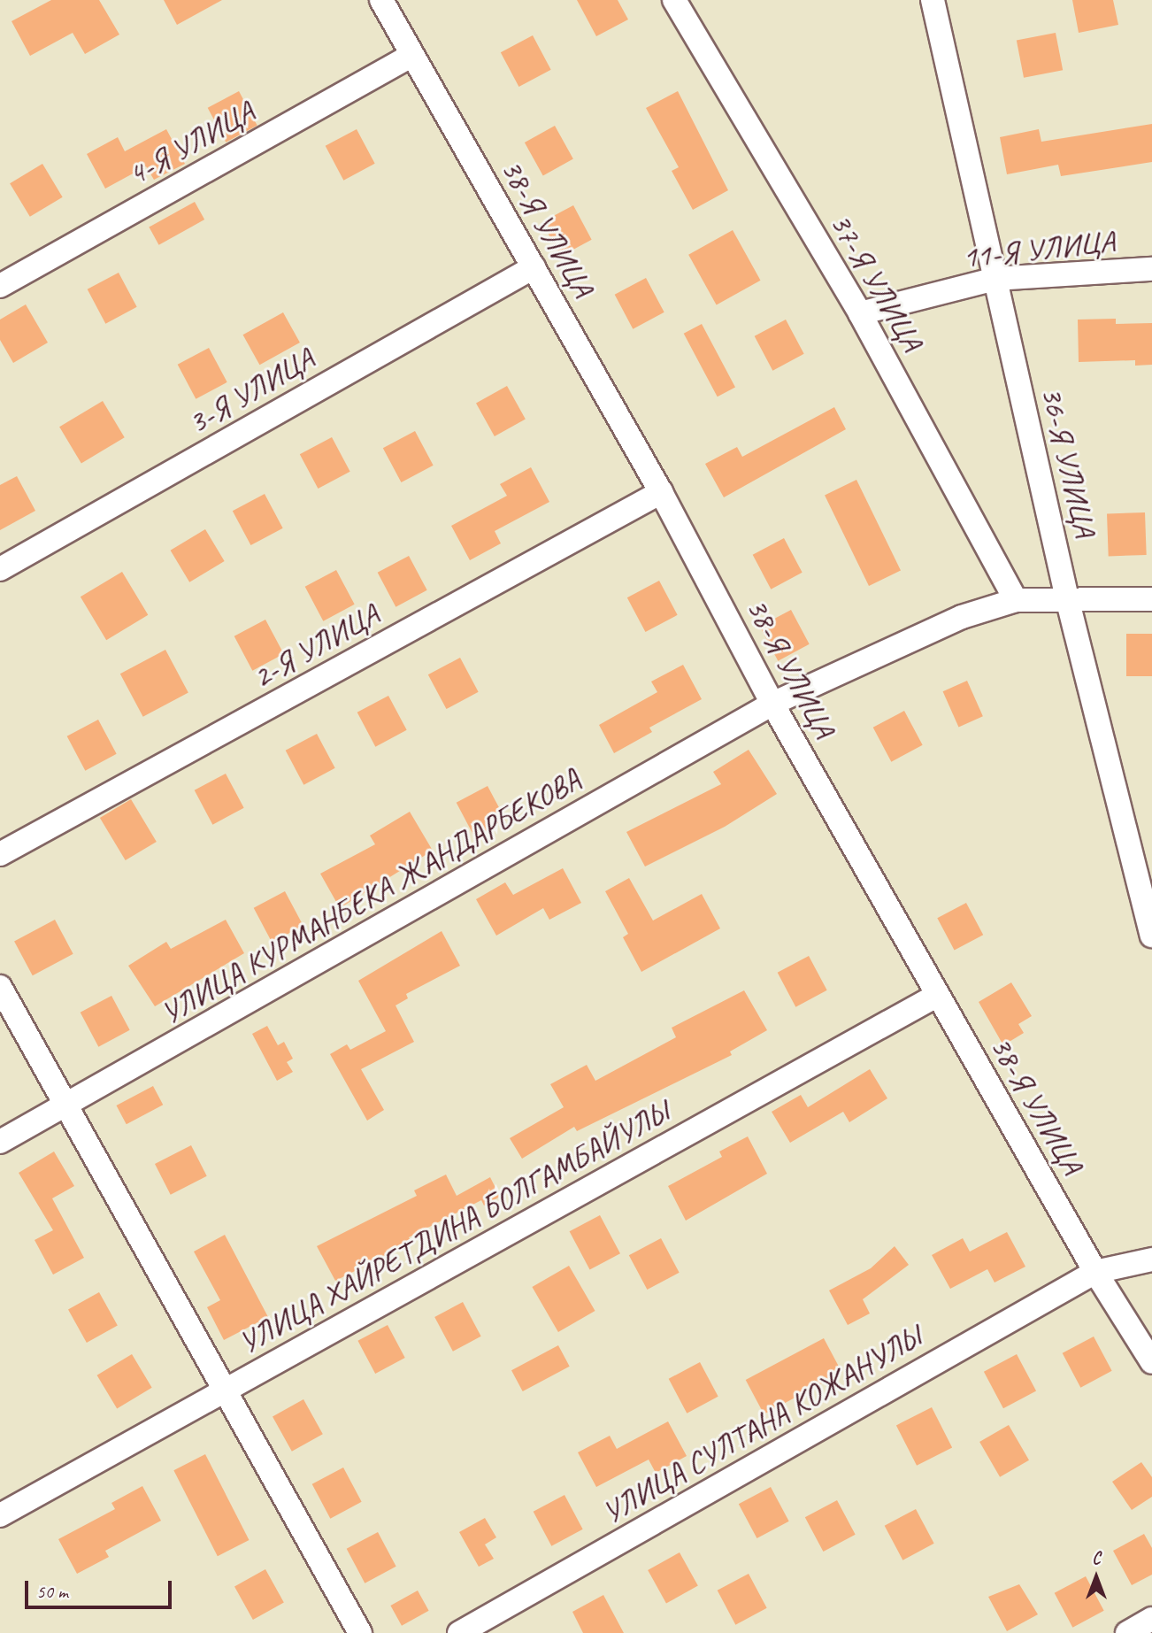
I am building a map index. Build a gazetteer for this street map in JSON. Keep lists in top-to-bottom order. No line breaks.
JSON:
{"streets":{"street":["4-Я УЛИЦА","38-Я УЛИЦА","11-Я УЛИЦА","37-Я УЛИЦА","3-Я УЛИЦА","36-Я УЛИЦА","2-Я УЛИЦА","УЛИЦА КУРМАНБЕКА ЖАНДАРБЕКОВА","УЛИЦА ХАЙРЕТДИНА БОЛГАМБАЙУЛЫ","УЛИЦА СУЛТАНА КОЖАНУЛЫ"]},"crossings":[["4-Я УЛИЦА","38-Я УЛИЦА"],["38-Я УЛИЦА","3-Я УЛИЦА"],["38-Я УЛИЦА","2-Я УЛИЦА"],["38-Я УЛИЦА","УЛИЦА КУРМАНБЕКА ЖАНДАРБЕКОВА"],["38-Я УЛИЦА","УЛИЦА ХАЙРЕТДИНА БОЛГАМБАЙУЛЫ"],["38-Я УЛИЦА","УЛИЦА СУЛТАНА КОЖАНУЛЫ"],["11-Я УЛИЦА","37-Я УЛИЦА"],["11-Я УЛИЦА","36-Я УЛИЦА"],["37-Я УЛИЦА","УЛИЦА КУРМАНБЕКА ЖАНДАРБЕКОВА"],["36-Я УЛИЦА","УЛИЦА КУРМАНБЕКА ЖАНДАРБЕКОВА"]],"scale_bar":"50 m","north":"top"}
